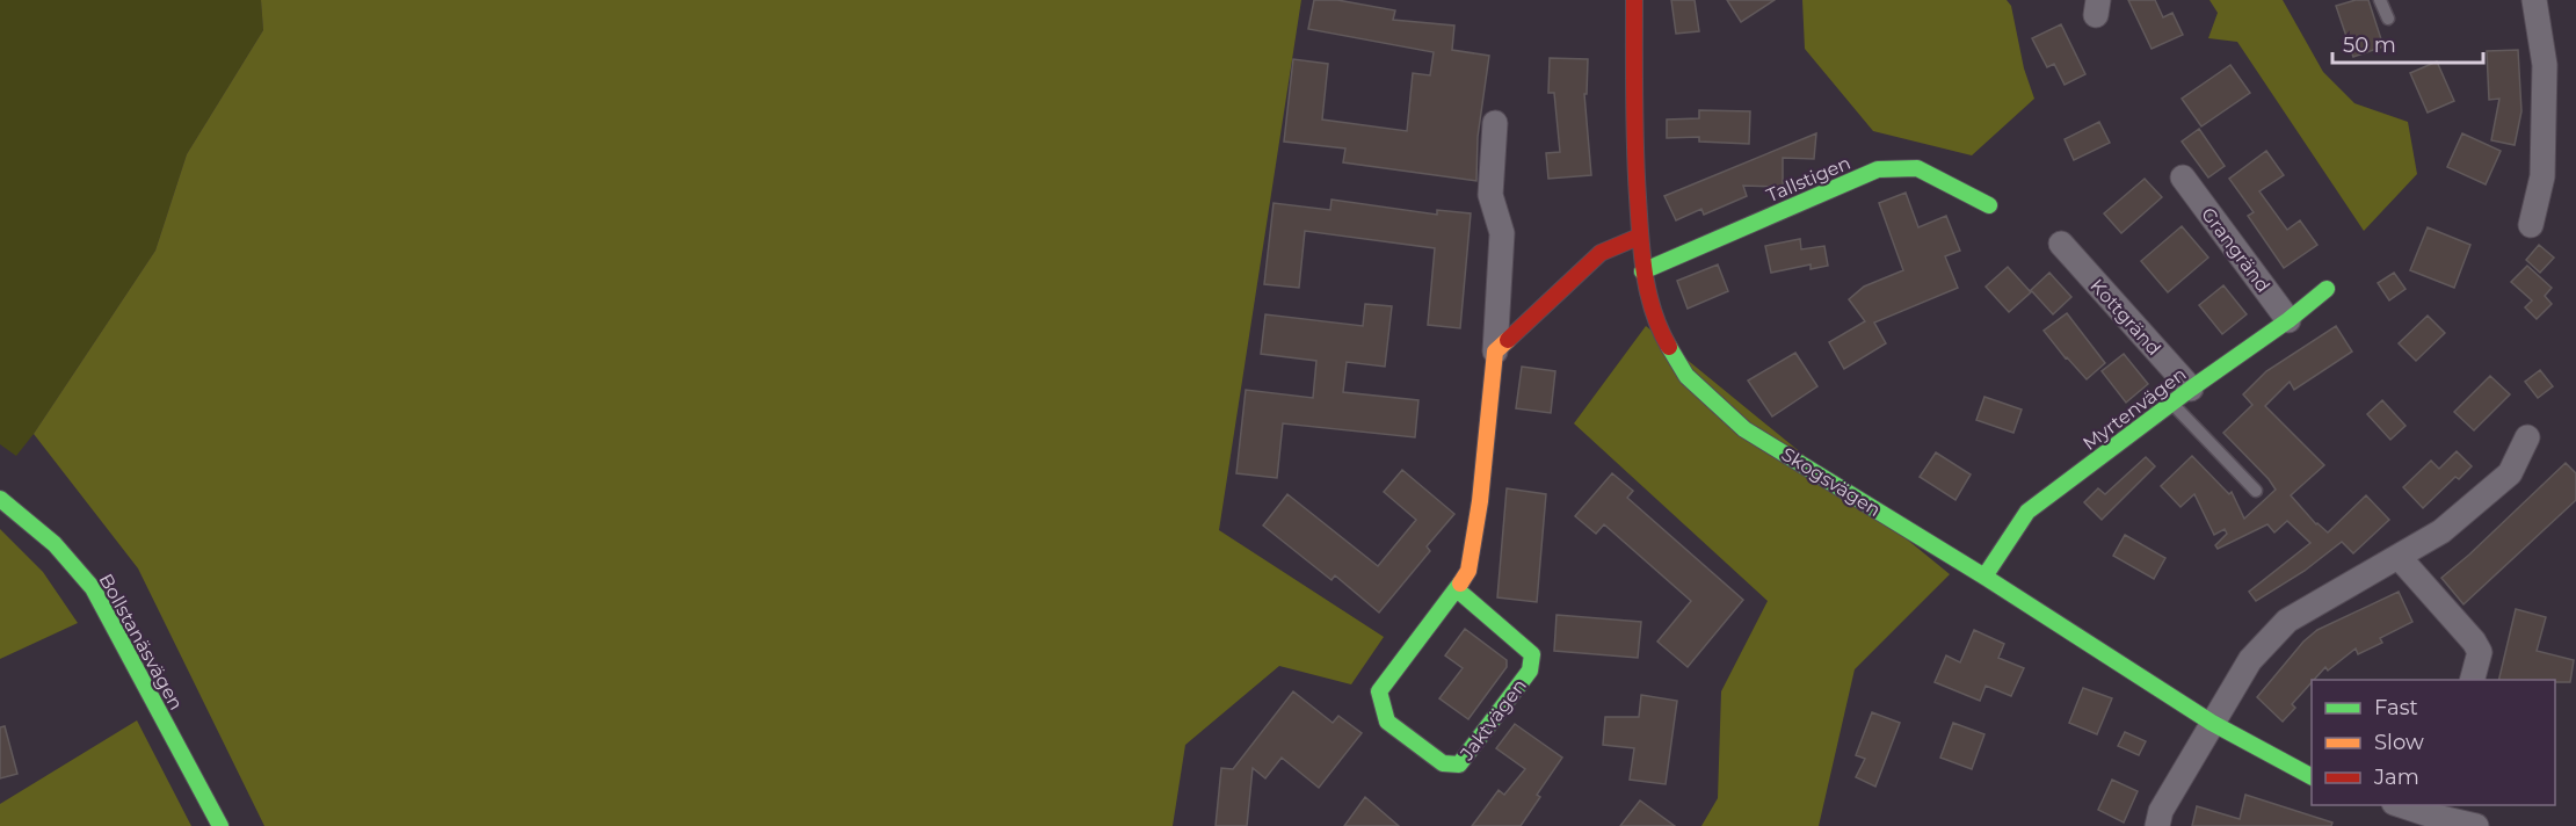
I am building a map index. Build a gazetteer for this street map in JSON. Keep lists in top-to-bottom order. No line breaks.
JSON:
{"streets":{"street":["Tallstigen","Grangränd","Kottgränd","Myrtenvägen","Skogsvägen","Bollstanäsvägen","Jaktvägen"]},"crossings":[["Tallstigen","Skogsvägen"],["Grangränd","Myrtenvägen"],["Kottgränd","Myrtenvägen"],["Myrtenvägen","Skogsvägen"]],"legend":["Fast","Slow","Jam"],"scale_bar":"50 m"}
